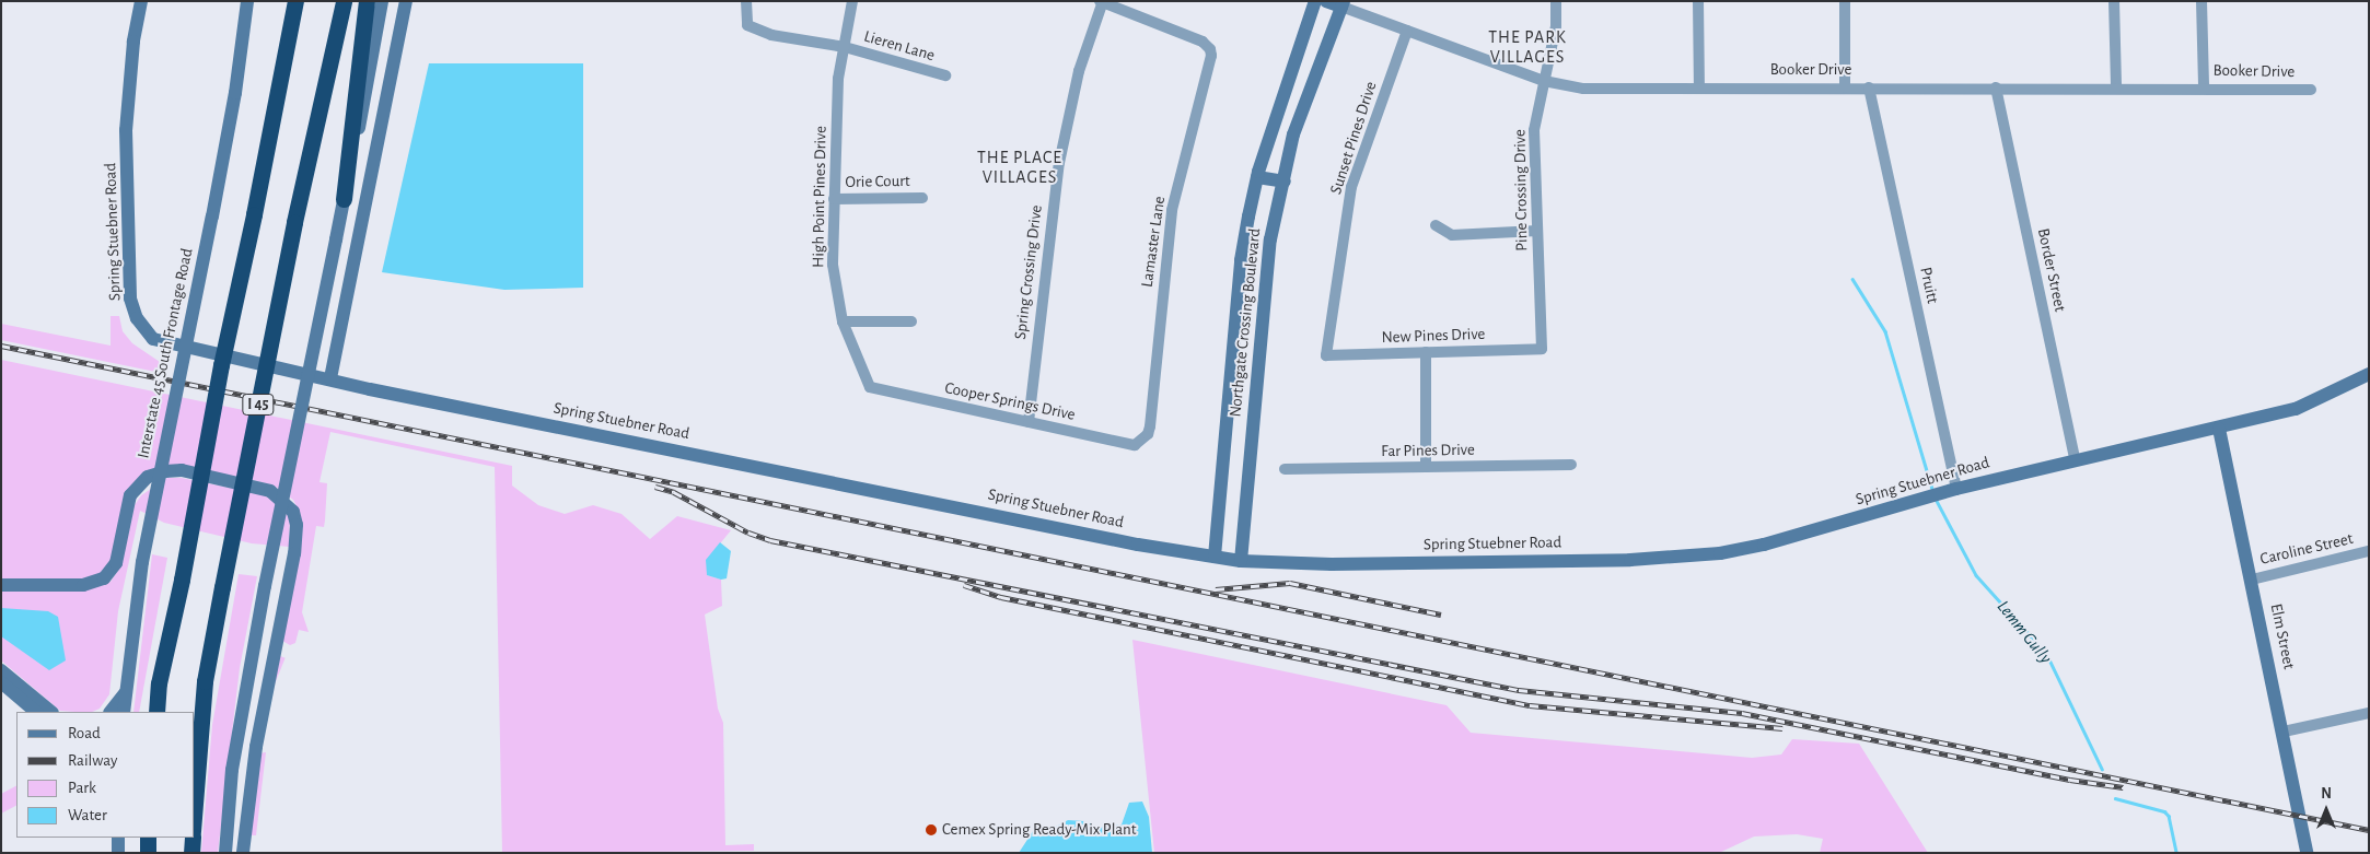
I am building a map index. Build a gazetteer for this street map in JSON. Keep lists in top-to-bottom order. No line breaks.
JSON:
{"streets":{"highway":["I 45"],"main road":["Booker Drive","Spring Stuebner Road","Northgate Crossing Boulevard","Interstate 45 South Frontage Road","Elm Street"],"street":["Lieren Lane","Sunset Pines Drive","Orie Court","Pine Crossing Drive","High Point Pines Drive","Lamaster Lane","Border Street","Spring Crossing Drive","Pruitt","New Pines Drive","Cooper Springs Drive","Far Pines Drive","Caroline Street"]},"crossings":[["Lieren Lane","High Point Pines Drive"],["Booker Drive","Sunset Pines Drive"],["Booker Drive","Pine Crossing Drive"],["Booker Drive","Border Street"],["Booker Drive","Pruitt"],["Booker Drive","Northgate Crossing Boulevard"],["Sunset Pines Drive","New Pines Drive"],["Orie Court","High Point Pines Drive"],["Pine Crossing Drive","New Pines Drive"],["High Point Pines Drive","Cooper Springs Drive"],["Spring Stuebner Road","Border Street"],["Spring Stuebner Road","Pruitt"],["Spring Stuebner Road","Northgate Crossing Boulevard"],["Spring Stuebner Road","Elm Street"],["Lamaster Lane","Spring Crossing Drive"],["Lamaster Lane","Cooper Springs Drive"],["Spring Crossing Drive","Cooper Springs Drive"],["Caroline Street","Elm Street"]],"districts":["THE PARK VILLAGES","THE PLACE VILLAGES"],"water":["Lemm Gully"],"places":["Cemex Spring Ready-Mix Plant"],"legend":["Road","Railway","Park","Water"],"north":"top"}
